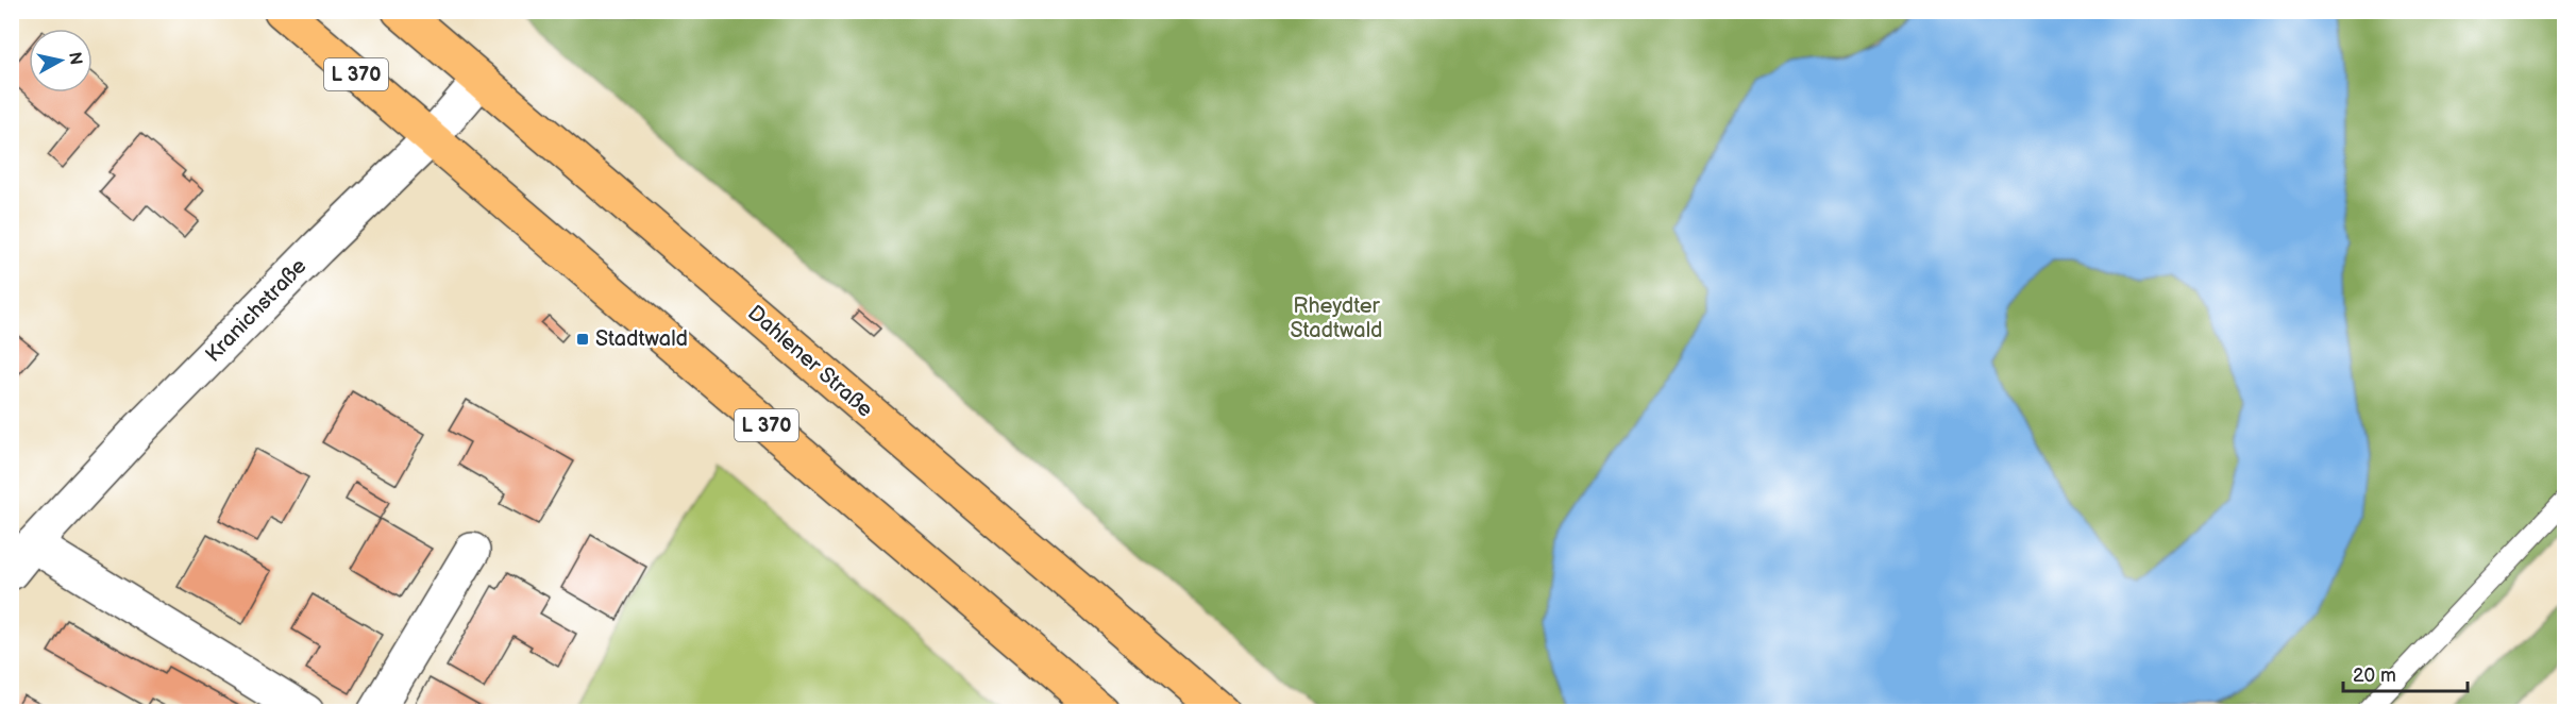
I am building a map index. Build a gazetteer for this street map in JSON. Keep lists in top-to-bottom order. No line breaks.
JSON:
{"streets":{"main road":["L 370","Dahlener Straße"],"street":["Kranichstraße"]},"crossings":[["L 370","Kranichstraße"],["Kranichstraße","Dahlener Straße"]],"parks":["Rheydter Stadtwald"],"places":{"transit":["Stadtwald"]},"scale_bar":"20 m","north":"right"}
